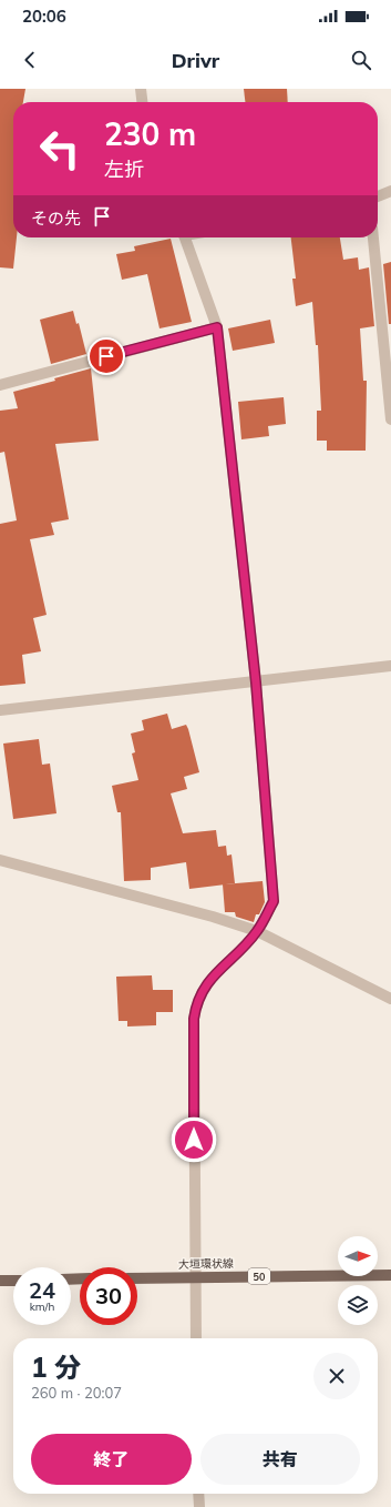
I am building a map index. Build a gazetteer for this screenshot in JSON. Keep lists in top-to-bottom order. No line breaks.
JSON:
{"streets":{"main road":["大垣環状線","50"]},"north":"right","page":{"status":"20:06","header":"Drivr","turn":["230 m","左折"],"then":"その先","speed":"24 km/h","limit":"30","heading":["1 分","260 m · 20:07"],"buttons":["終了","共有"]}}
